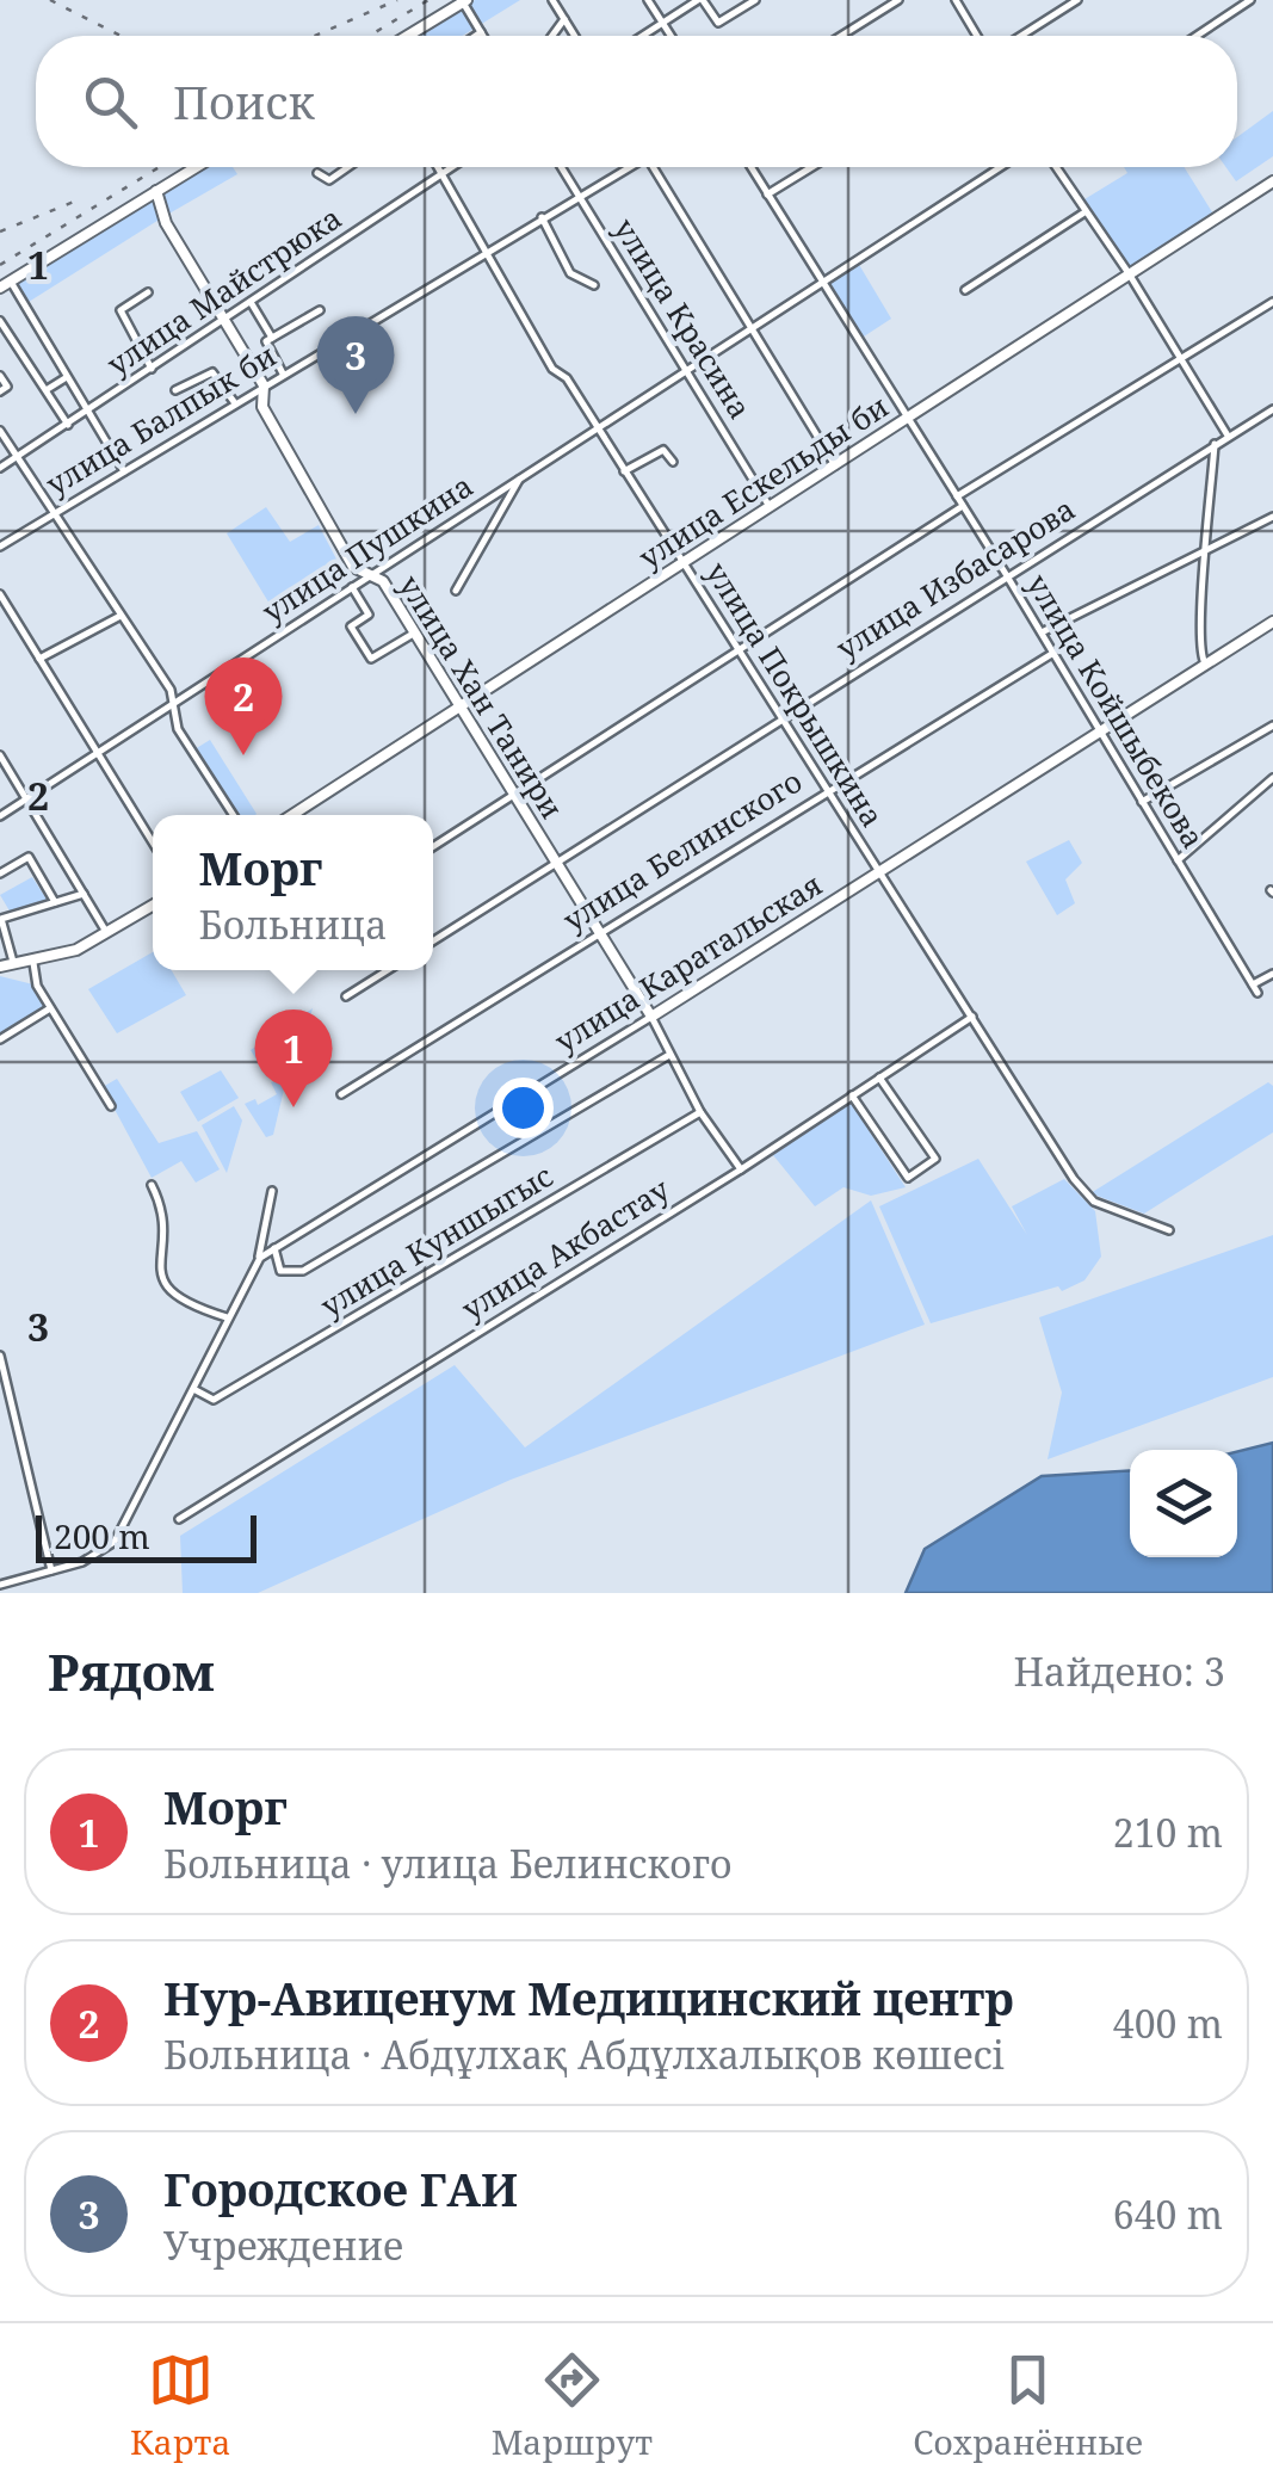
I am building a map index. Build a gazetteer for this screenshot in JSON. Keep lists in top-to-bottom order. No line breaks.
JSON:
{"streets":{"street":["улица Майстрюка","улица Красина","улица Балпык би","улица Ескельды би","улица Пушкина","улица Избасарова","улица Покрышкина","улица Хан Танири","улица Койшыбекова","улица Белинского","улица Каратальская","улица Куншыгыс","улица Акбастау"]},"crossings":[["улица Майстрюка","улица Покрышкина"],["улица Майстрюка","улица Хан Танири"],["улица Красина","улица Балпык би"],["улица Красина","улица Ескельды би"],["улица Красина","улица Пушкина"],["улица Балпык би","улица Покрышкина"],["улица Балпык би","улица Хан Танири"],["улица Ескельды би","улица Покрышкина"],["улица Ескельды би","улица Хан Танири"],["улица Ескельды би","улица Койшыбекова"],["улица Пушкина","улица Покрышкина"],["улица Пушкина","улица Хан Танири"],["улица Пушкина","улица Койшыбекова"],["улица Избасарова","улица Покрышкина"],["улица Избасарова","улица Хан Танири"],["улица Избасарова","улица Койшыбекова"],["улица Покрышкина","улица Белинского"],["улица Покрышкина","улица Каратальская"],["улица Покрышкина","улица Акбастау"],["улица Хан Танири","улица Белинского"],["улица Хан Танири","улица Каратальская"],["улица Хан Танири","улица Куншыгыс"],["улица Хан Танири","улица Акбастау"],["улица Койшыбекова","улица Белинского"],["улица Койшыбекова","улица Каратальская"],["улица Каратальская","улица Куншыгыс"]],"scale_bar":"200 m","page":{"search":"Поиск","pins":["3","2","1"],"popup":["Морг","Больница"],"scale":"200 m","heading":["Рядом","Найдено: 3"],"list":[{"mark":"1","name":"Морг","note":"Больница · улица Белинского","value":"210 m"},{"mark":"2","name":"Нур-Авиценум Медицинский центр","note":"Больница · Абдұлхақ Абдұлхалықов көшесі","value":"400 m"},{"mark":"3","name":"Городское ГАИ","note":"Учреждение","value":"640 m"}],"nav":["Карта","Маршрут","Сохранённые"]},"grid":{"rows":["1","2","3"]}}
